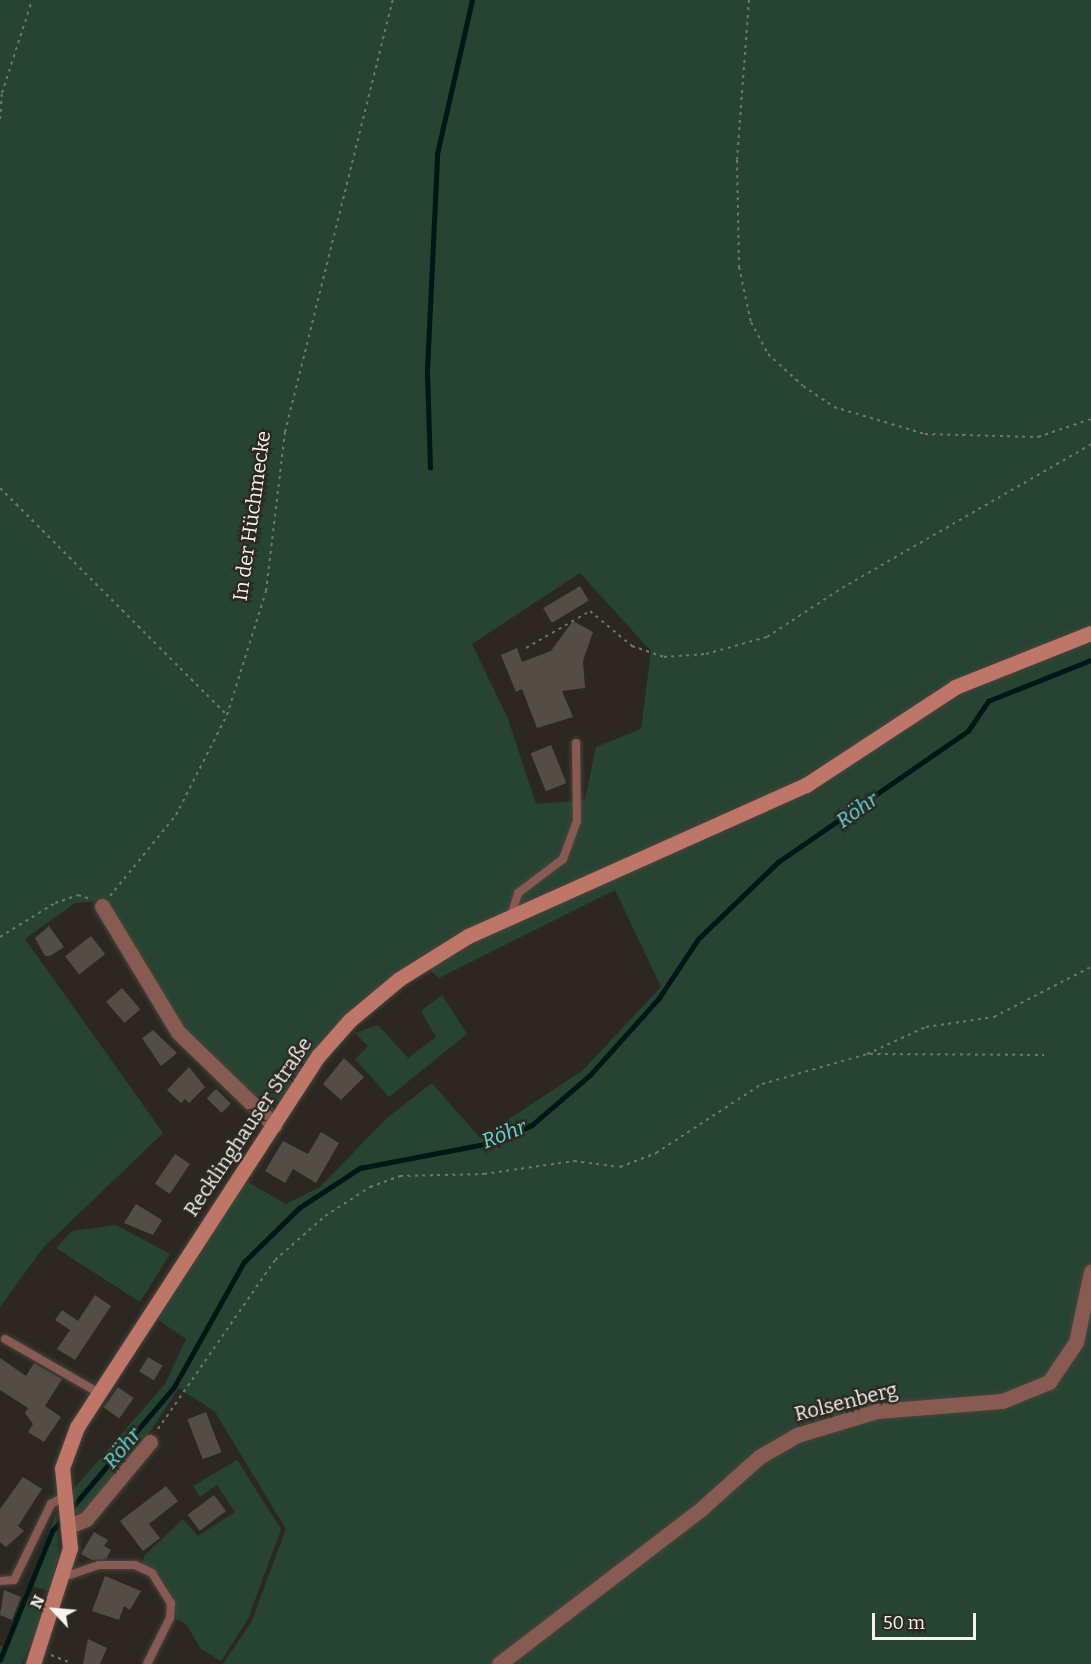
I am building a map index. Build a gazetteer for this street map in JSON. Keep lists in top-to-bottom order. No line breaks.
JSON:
{"streets":{"main road":["Recklinghauser Straße"],"street":["Rolsenberg"],"path":["In der Hüchmecke"]},"water":["Röhr"],"scale_bar":"50 m","north":"top left"}
